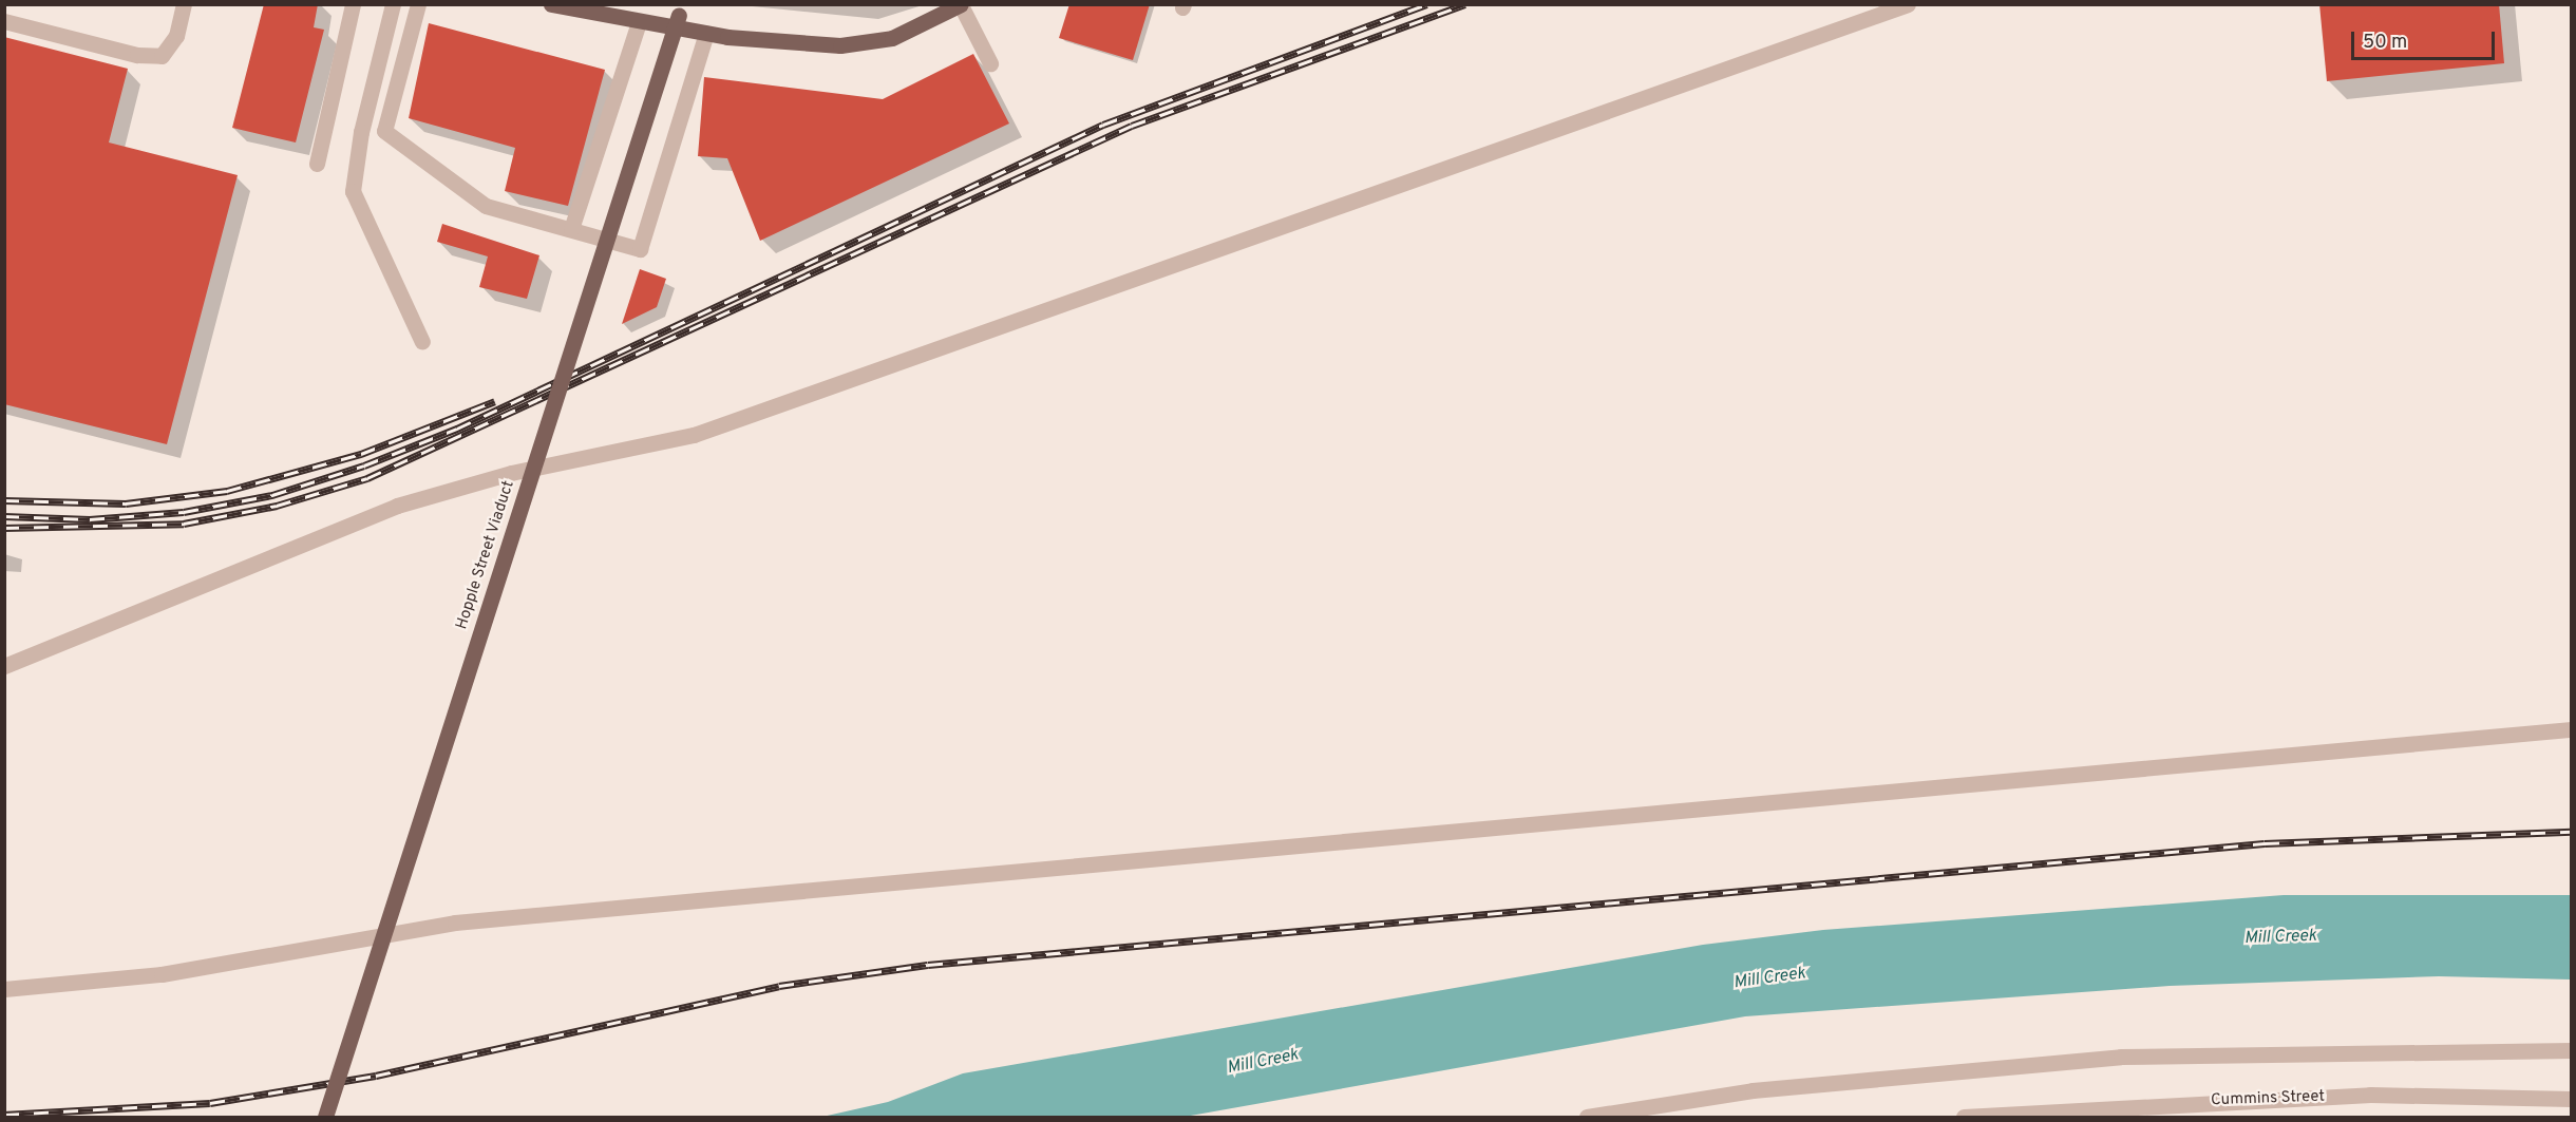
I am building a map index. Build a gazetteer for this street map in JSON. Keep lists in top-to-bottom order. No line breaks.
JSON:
{"streets":{"main road":["Hopple Street Viaduct"],"street":["Cummins Street"]},"water":["Mill Creek"],"scale_bar":"50 m"}
